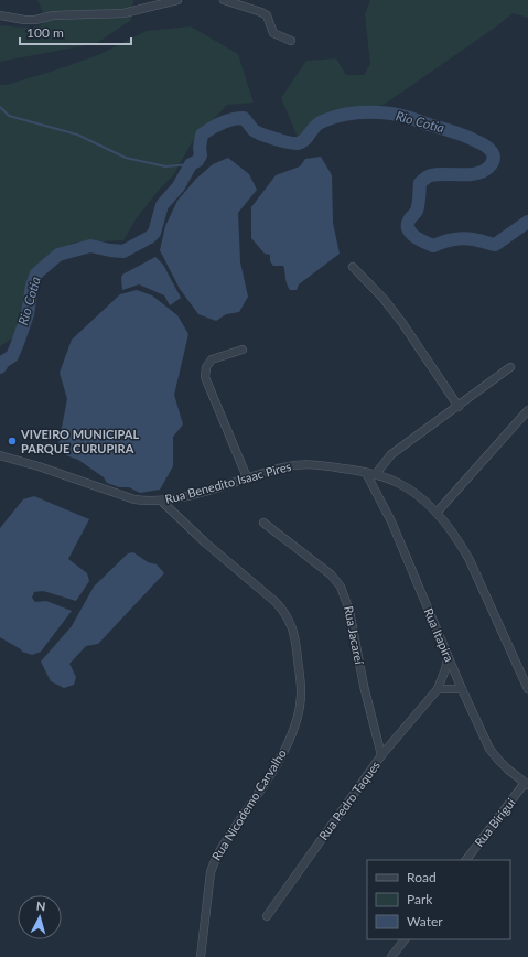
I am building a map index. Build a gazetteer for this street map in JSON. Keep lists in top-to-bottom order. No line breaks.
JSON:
{"streets":{"street":["Rua Benedito Isaac Pires","Rua Jacareí","Rua Itapira","Rua Pedro Taques","Rua Nicodemo Carvalho","Rua Birigui"]},"crossings":[["Rua Benedito Isaac Pires","Rua Itapira"],["Rua Benedito Isaac Pires","Rua Nicodemo Carvalho"],["Rua Jacareí","Rua Pedro Taques"],["Rua Itapira","Rua Pedro Taques"],["Rua Itapira","Rua Birigui"]],"water":["Rio Cotia"],"places":["VIVEIRO MUNICIPAL PARQUE CURUPIRA"],"legend":["Road","Park","Water"],"scale_bar":"100 m","north":"top"}
